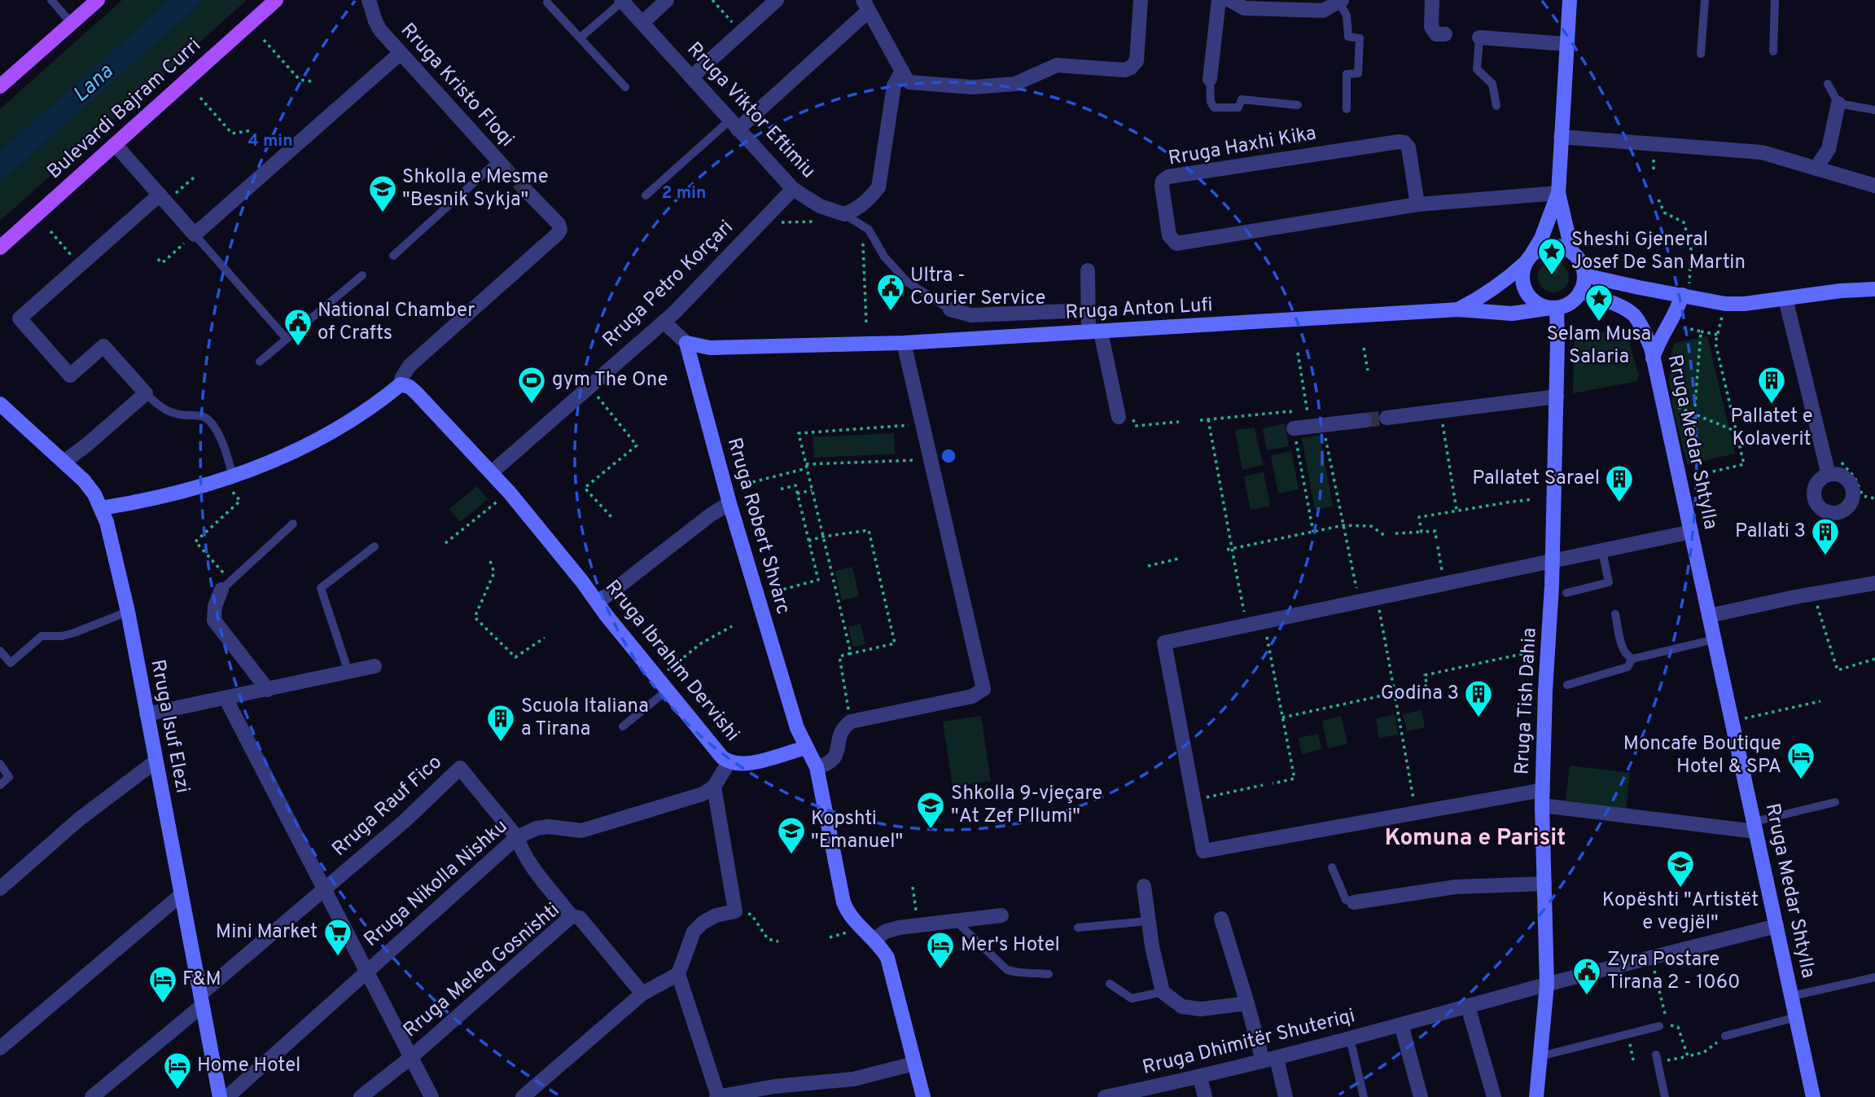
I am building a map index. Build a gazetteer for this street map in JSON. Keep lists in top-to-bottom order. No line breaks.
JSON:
{"streets":{"main road":["Bulevardi Bajram Curri"],"street":["Rruga Kristo Floqi","Rruga Viktor Eftimiu","Rruga Haxhi Kika","Rruga Petro Korçari","Rruga Anton Lufi","Rruga Medar Shtylla","Rruga Robert Shvarc","Rruga Ibrahim Dervishi","Rruga Tish Dahia","Rruga Isuf Elezi","Rruga Rauf Fico","Rruga Nikolla Nishku","Rruga Meleq Gosnishti","Rruga Dhimitër Shuteriqi"]},"crossings":[["Rruga Viktor Eftimiu","Rruga Petro Korçari"],["Rruga Petro Korçari","Rruga Ibrahim Dervishi"],["Rruga Anton Lufi","Rruga Medar Shtylla"],["Rruga Anton Lufi","Rruga Robert Shvarc"],["Rruga Anton Lufi","Rruga Tish Dahia"],["Rruga Medar Shtylla","Rruga Tish Dahia"],["Rruga Medar Shtylla","Rruga Dhimitër Shuteriqi"],["Rruga Ibrahim Dervishi","Rruga Nikolla Nishku"],["Rruga Tish Dahia","Rruga Dhimitër Shuteriqi"],["Rruga Isuf Elezi","Rruga Rauf Fico"],["Rruga Rauf Fico","Rruga Nikolla Nishku"],["Rruga Rauf Fico","Rruga Meleq Gosnishti"]],"districts":["Komuna e Parisit"],"water":["Lana"],"places":{"school or university":["Shkolla e Mesme \"Besnik Sykja\"","Shkolla 9-vjeçare \"At Zef Pllumi\"","Kopshti \"Emanuel\"","Kopështi \"Artistët e vegjël\""],"place":["Sheshi Gjeneral Josef De San Martin","Selam Musa Salaria"],"public building":["Ultra - Courier Service","National Chamber of Crafts","Zyra Postare Tirana 2 - 1060"],"sports":["gym The One"],"building":["Pallatet e Kolaverit","Pallatet Sarael","Pallati 3","Godina 3","Scuola Italiana a Tirana"],"hotel":["Moncafe Boutique Hotel & SPA","Mer's Hotel","F&M","Home Hotel"],"supermarket":["Mini Market"]},"rings":["4 min","2 min"]}
